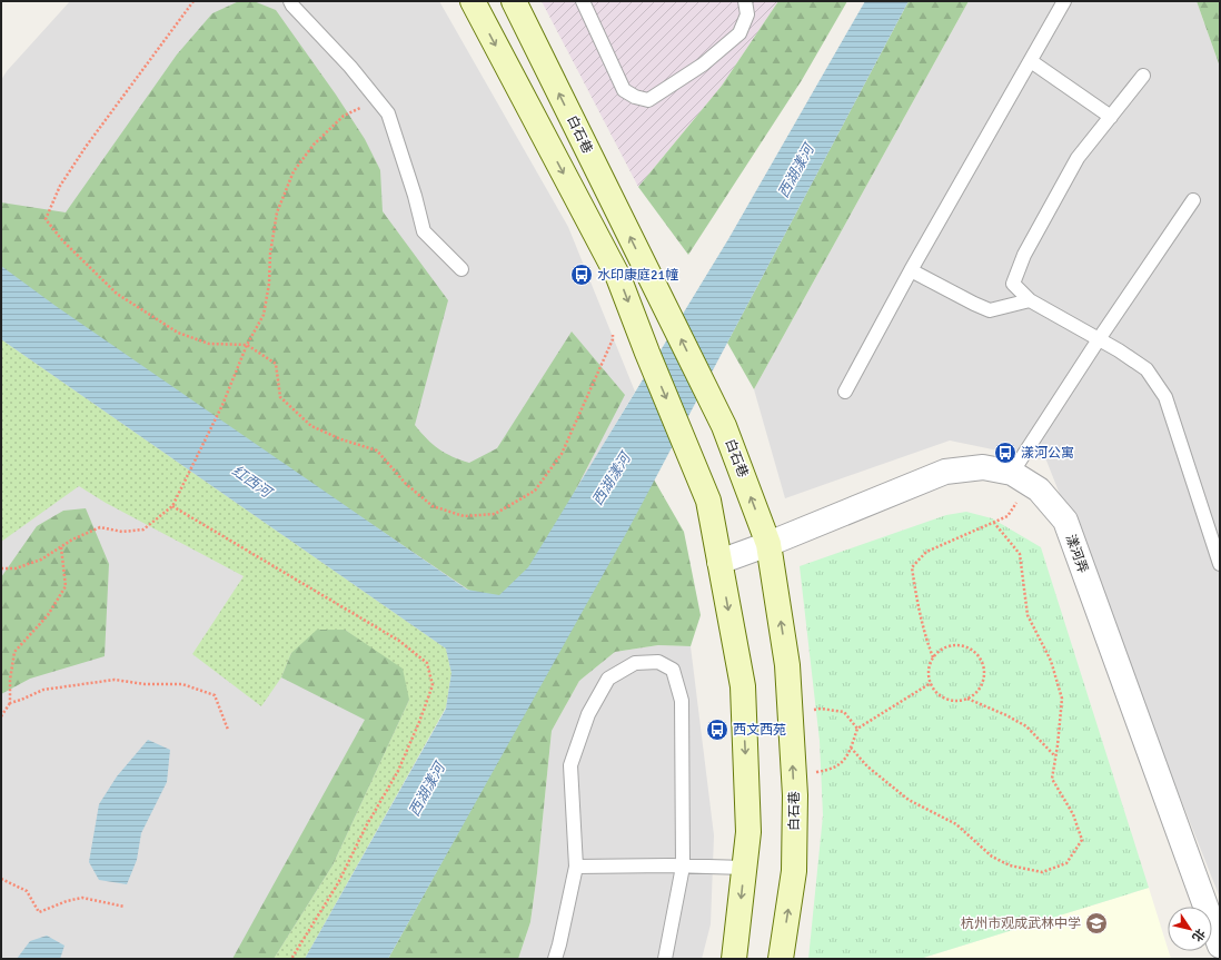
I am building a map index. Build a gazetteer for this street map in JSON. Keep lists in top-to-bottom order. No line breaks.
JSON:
{"streets":{"main road":["白石巷"],"street":["漾河弄"]},"crossings":[["白石巷","漾河弄"]],"water":["西湖漾河","红西河"],"places":{"bus stop":["水印康庭21幢","漾河公寓","西文西苑"],"school or university":["杭州市观成武林中学"]},"north":"bottom right"}
